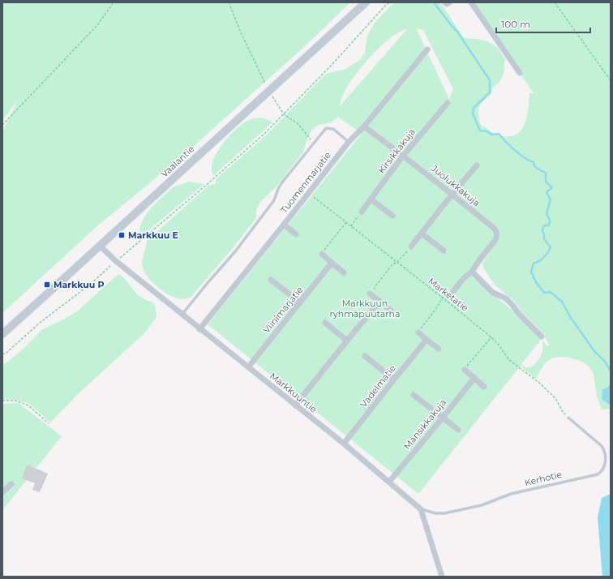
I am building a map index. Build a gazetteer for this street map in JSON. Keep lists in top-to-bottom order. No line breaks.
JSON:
{"streets":{"street":["Kirsikkakuja","Vaalantie","Tuomenmarjatie","Juolukkakuja","Viinimarjatie","Vadelmatie","Markkuuntie","Mansikkakuja"],"lane":["Kerhotie"],"path":["Marketatie"]},"crossings":[["Kirsikkakuja","Juolukkakuja"],["Vaalantie","Markkuuntie"],["Tuomenmarjatie","Juolukkakuja"],["Tuomenmarjatie","Marketatie"],["Tuomenmarjatie","Markkuuntie"],["Marketatie","Kerhotie"],["Viinimarjatie","Markkuuntie"],["Vadelmatie","Markkuuntie"],["Markkuuntie","Mansikkakuja"],["Markkuuntie","Kerhotie"]],"parks":["Markkuun ryhmäpuutarha"],"places":{"transit":["Markkuu E","Markkuu P"]},"scale_bar":"100 m"}
